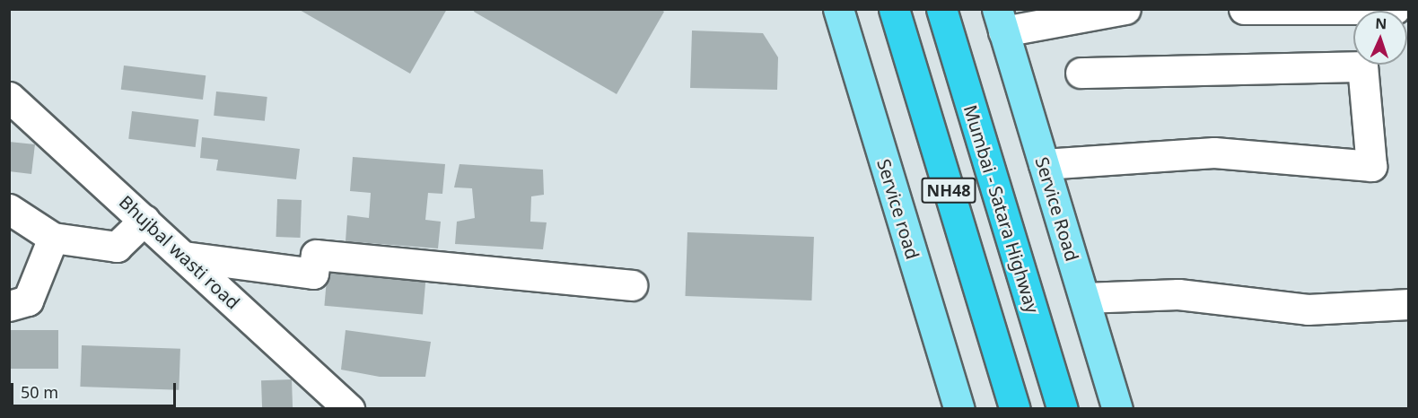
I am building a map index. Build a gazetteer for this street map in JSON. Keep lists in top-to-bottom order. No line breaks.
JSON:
{"streets":{"highway":["NH48","Mumbai - Satara Highway"],"main road":["Service road","Service Road"],"street":["Bhujbal wasti road"]},"scale_bar":"50 m","north":"top"}
